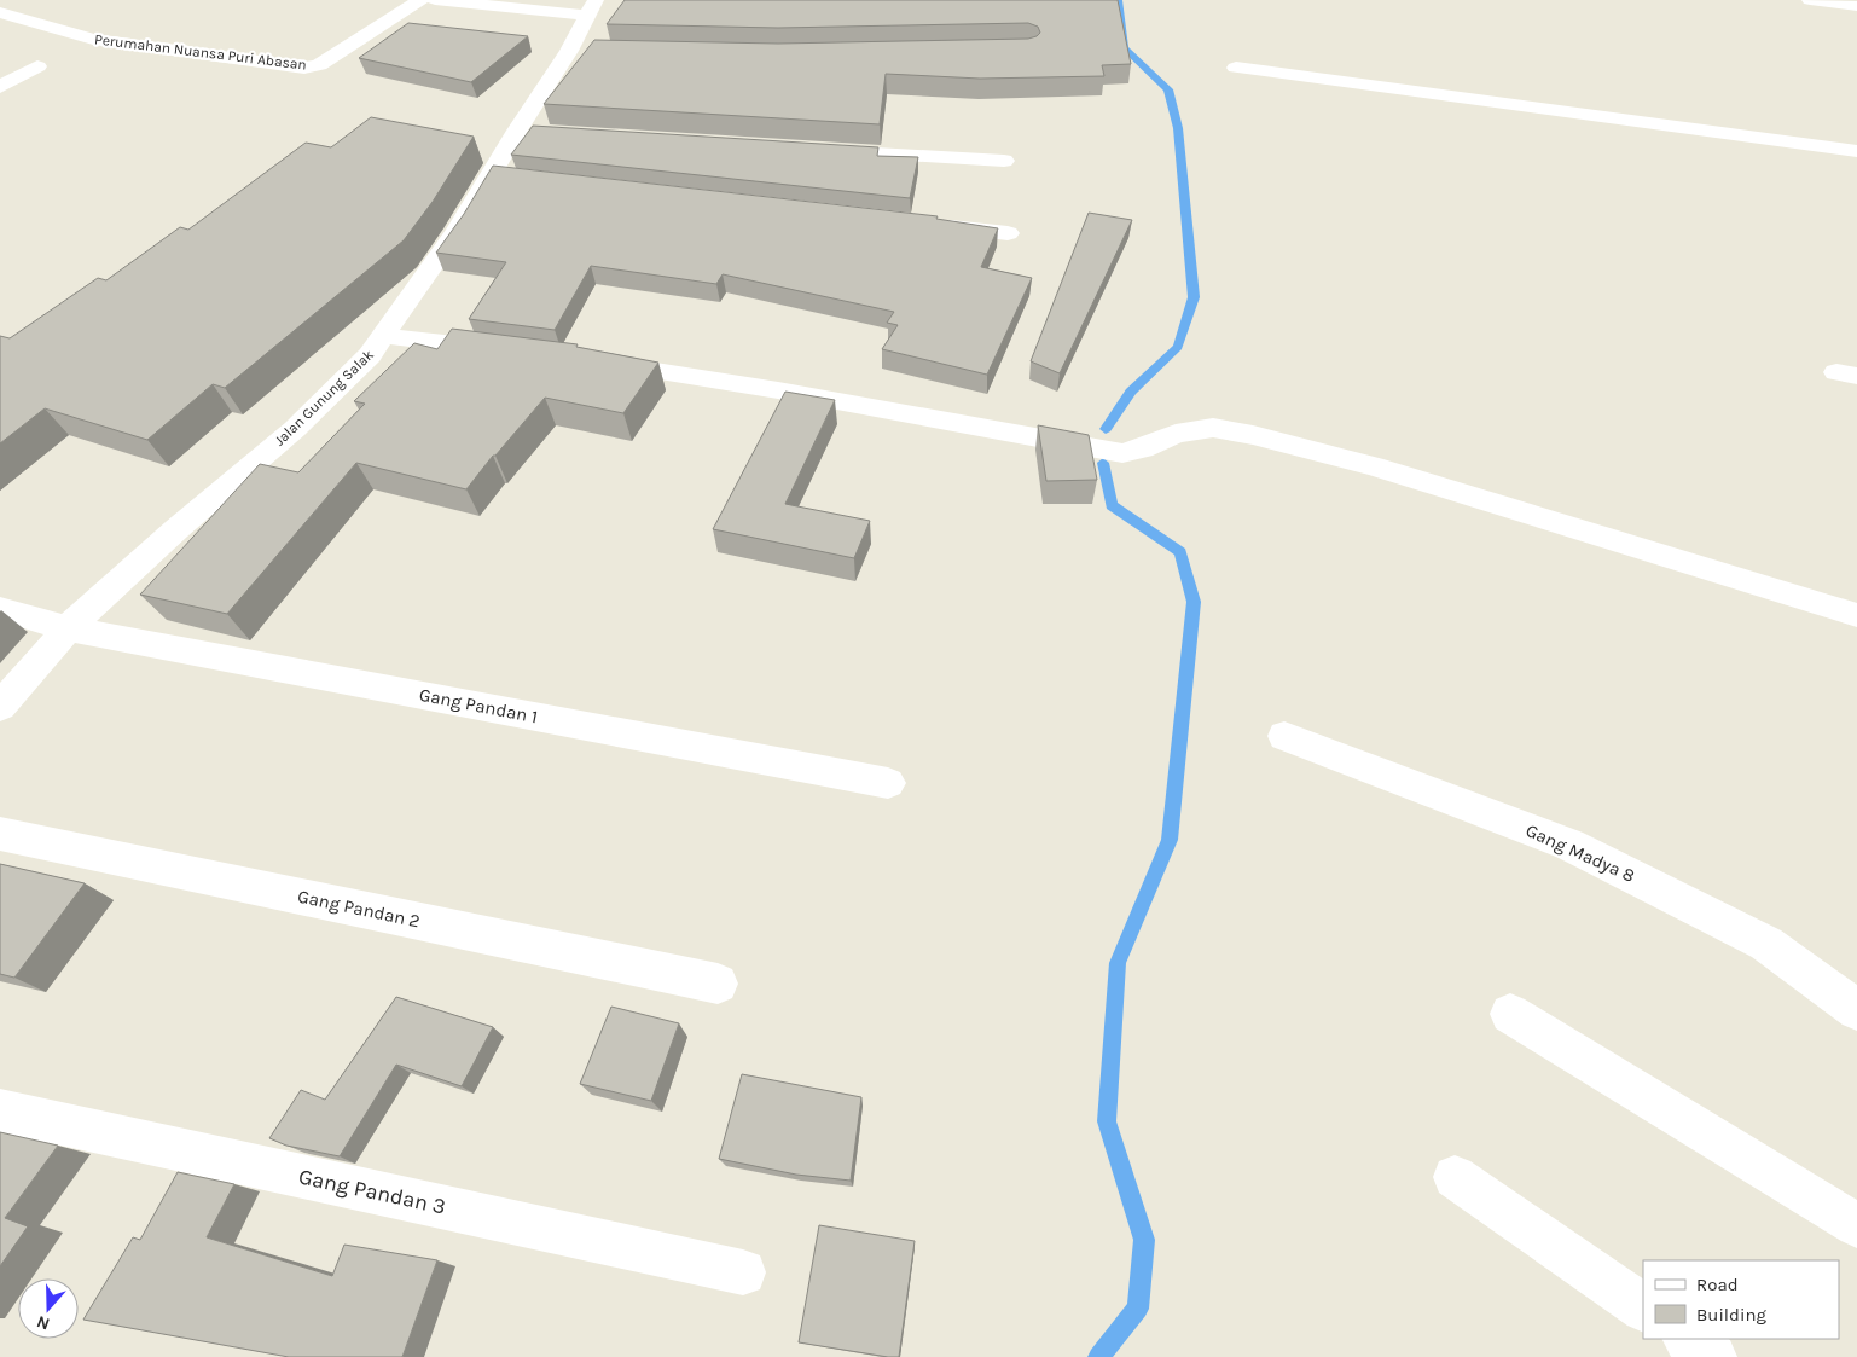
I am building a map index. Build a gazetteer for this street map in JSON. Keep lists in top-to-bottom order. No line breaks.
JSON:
{"streets":{"street":["Perumahan Nuansa Puri Abasan","Jalan Gunung Salak","Gang Pandan 1","Gang Madya 8","Gang Pandan 2","Gang Pandan 3"]},"crossings":[["Jalan Gunung Salak","Gang Pandan 1"]],"legend":["Road","Building"],"north":"bottom"}
